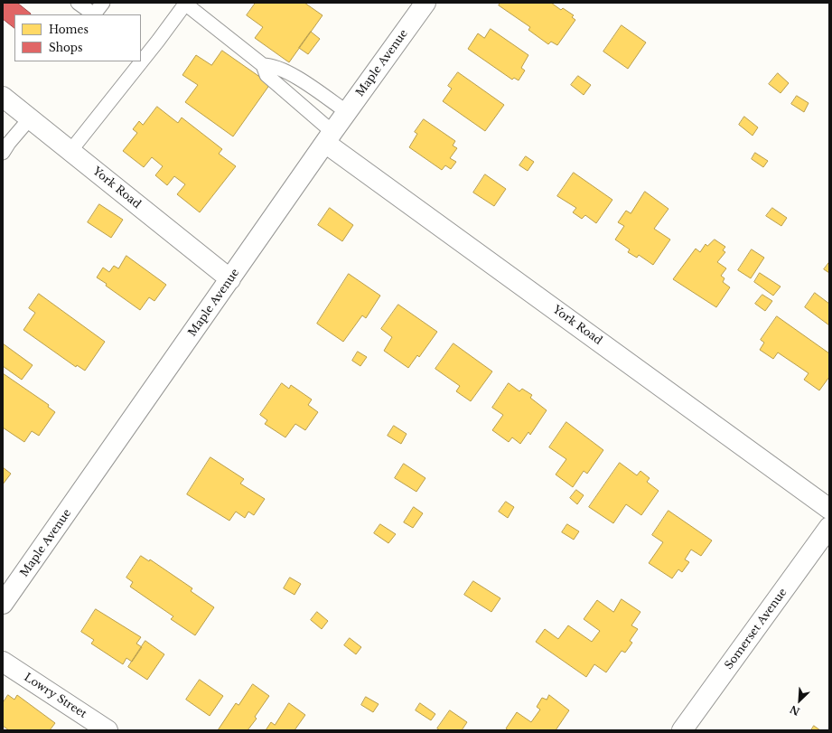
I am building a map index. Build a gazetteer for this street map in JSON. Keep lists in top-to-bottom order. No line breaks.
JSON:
{"streets":{"street":["Maple Avenue","York Road","Somerset Avenue","Lowry Street"]},"crossings":[["Maple Avenue","York Road"]],"legend":["Homes","Shops"],"north":"bottom left"}
